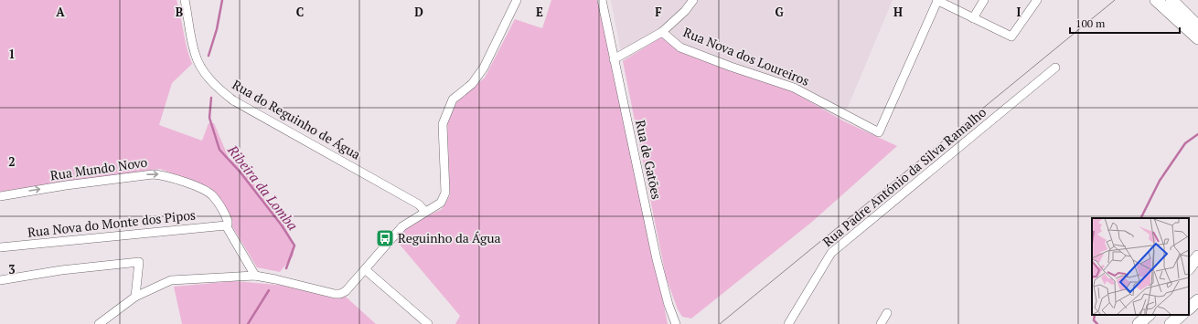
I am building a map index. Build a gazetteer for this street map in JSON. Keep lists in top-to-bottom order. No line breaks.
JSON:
{"streets":{"street":["Rua Nova dos Loureiros","Rua do Reguinho de Água","Rua de Gatões","Rua Mundo Novo","Rua Padre António da Silva Ramalho","Rua Nova do Monte dos Pipos"]},"crossings":[["Rua Mundo Novo","Rua Nova do Monte dos Pipos"]],"one_way":["Rua Mundo Novo"],"water":["Ribeira da Lomba"],"places":{"bus stop":["Reguinho da Água"]},"scale_bar":"100 m","grid":{"columns":["A","B","C","D","E","F","G","H","I"],"rows":["1","2","3"]}}
